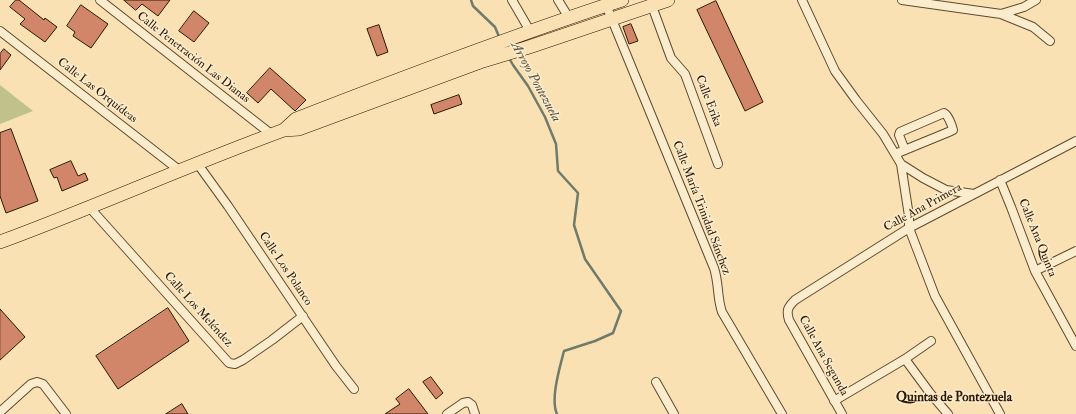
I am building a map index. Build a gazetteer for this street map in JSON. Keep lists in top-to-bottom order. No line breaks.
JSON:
{"streets":{"street":["Calle Penetración Las Dianas","Calle Las Orquídeas","Calle Erika","Calle María Trinidad Sánchez","Calle Ana Primera","Calle Ana Quinta","Calle Los Polanco","Calle Los Meléndez","Calle Ana Segunda"]},"crossings":[["Calle Ana Primera","Calle Ana Quinta"],["Calle Ana Primera","Calle Ana Segunda"],["Calle Los Polanco","Calle Los Meléndez"]],"districts":["Quintas de Pontezuela"],"water":["Arroyo Pontezuela"]}
